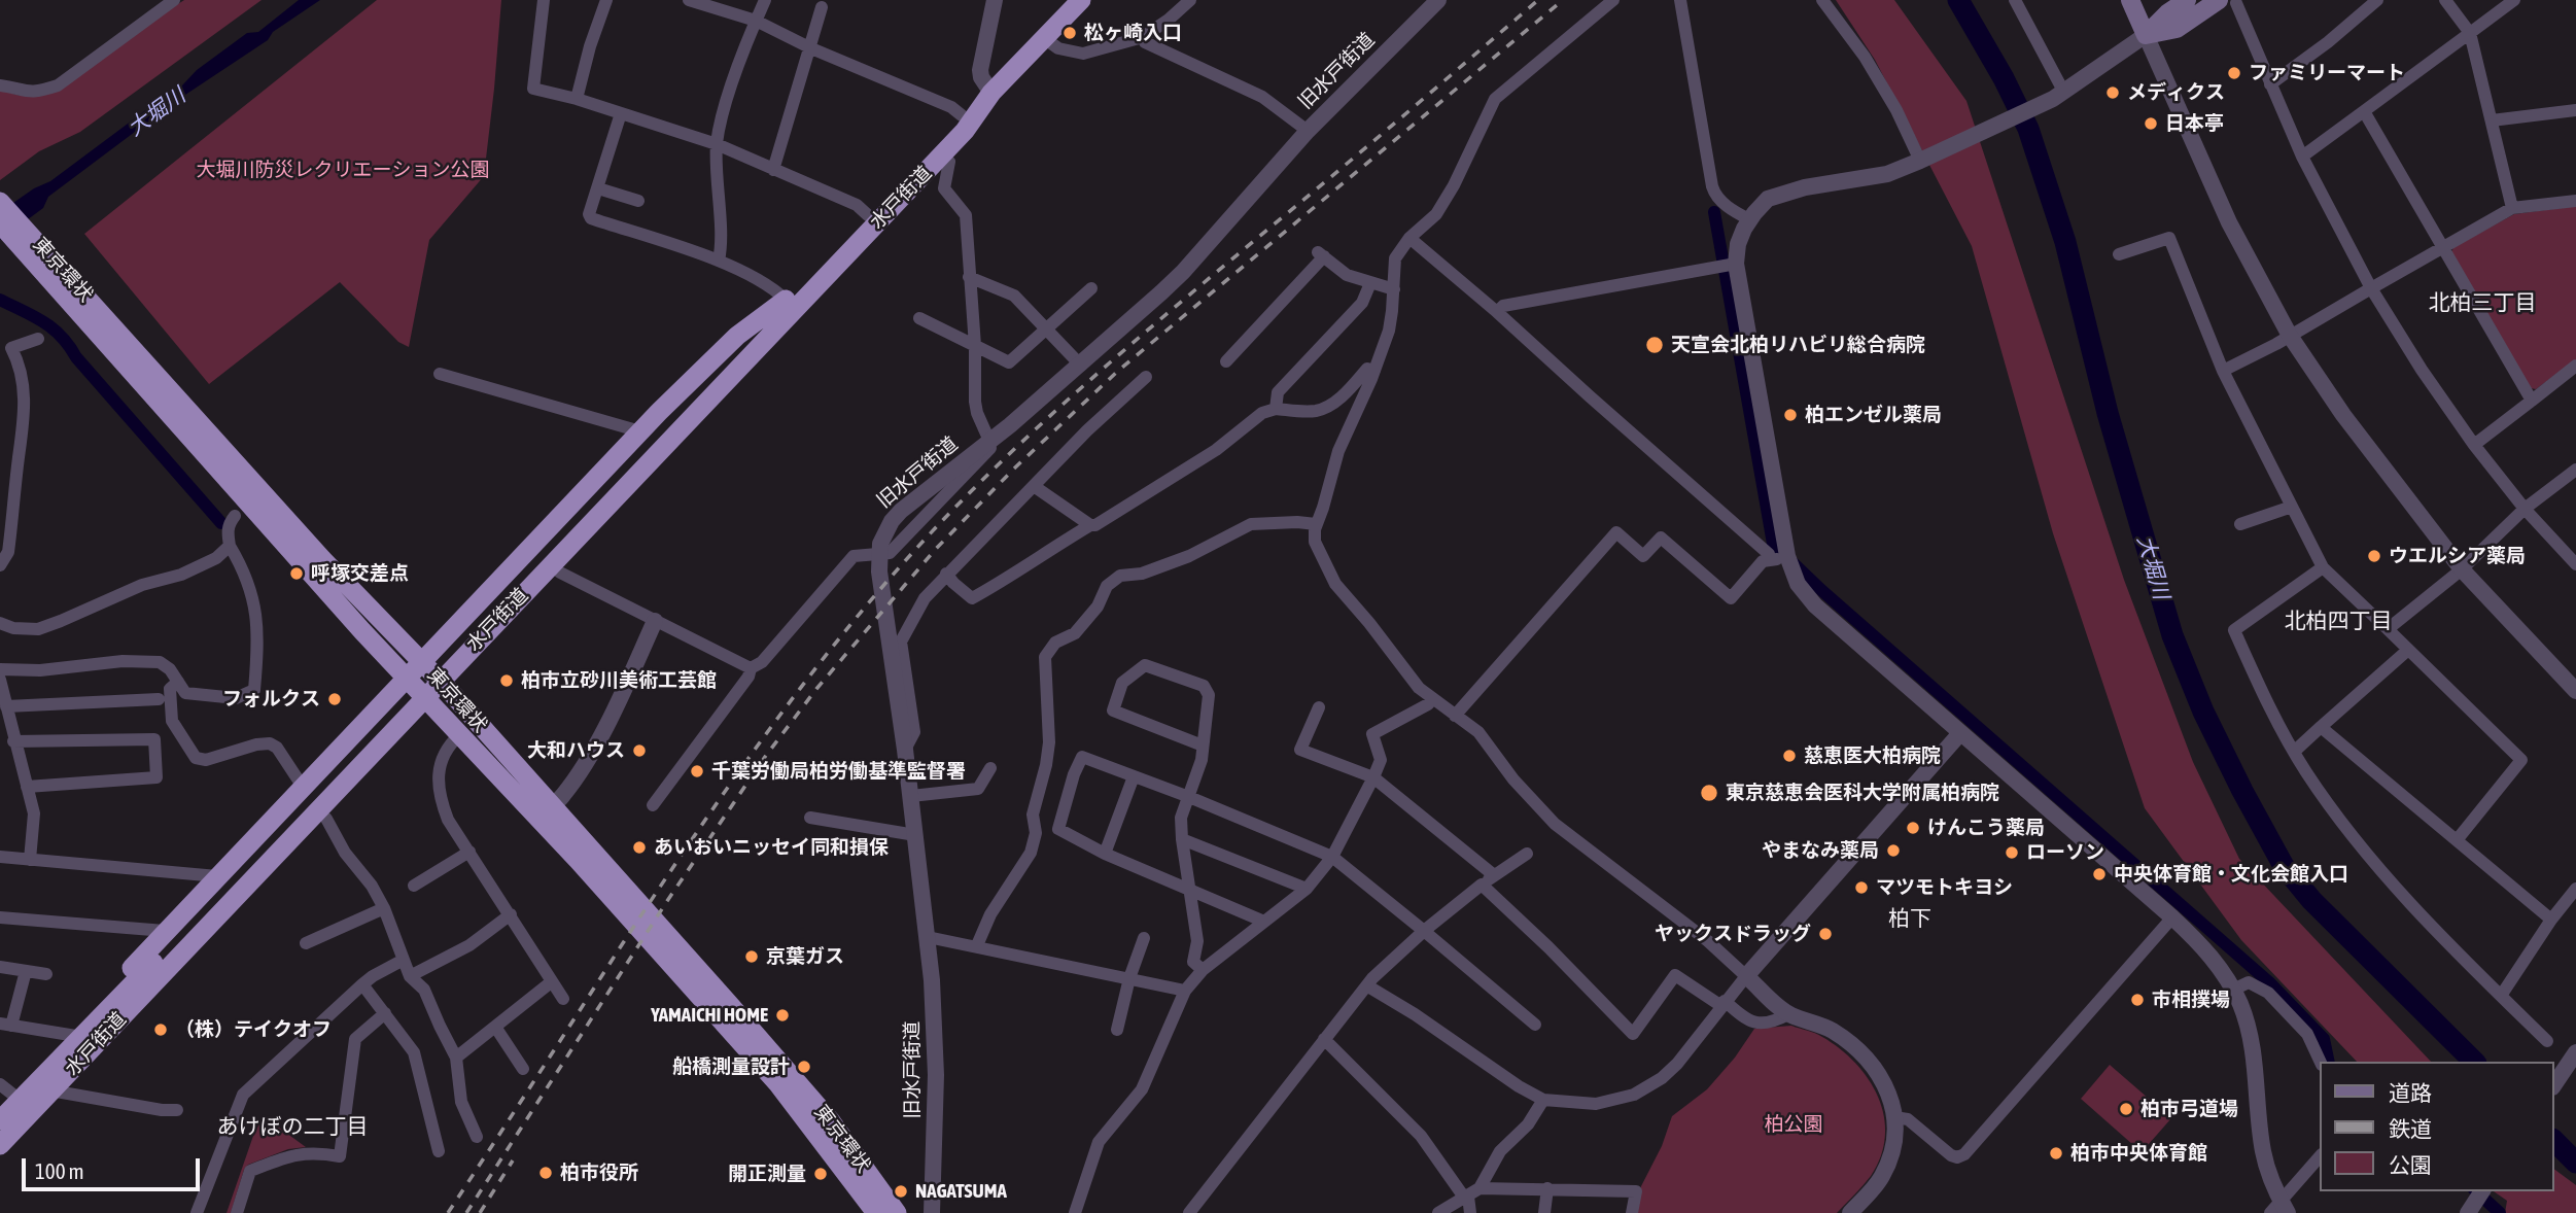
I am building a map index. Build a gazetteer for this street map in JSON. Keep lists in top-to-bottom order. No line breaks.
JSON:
{"streets":{"highway":["水戸街道","東京環状"],"street":["旧水戸街道"]},"districts":["北柏三丁目","北柏四丁目","柏下","あけぼの二丁目"],"water":["大堀川"],"parks":["大堀川防災レクリエーション公園","柏公園"],"places":["松ヶ崎入口","ファミリーマート","メディクス","日本亭","天宣会北柏リハビリ総合病院","柏エンゼル薬局","ウエルシア薬局","呼塚交差点","柏市立砂川美術工芸館","フォルクス","大和ハウス","慈恵医大柏病院","千葉労働局柏労働基準監督署","東京慈恵会医科大学附属柏病院","けんこう薬局","あいおいニッセイ同和損保","やまなみ薬局","ローソン","中央体育館・文化会館入口","マツモトキヨシ","ヤックスドラッグ","京葉ガス","市相撲場","YAMAICHI HOME","（株）テイクオフ","船橋測量設計","柏市弓道場","柏市中央体育館","柏市役所","開正測量","NAGATSUMA"],"legend":["道路","鉄道","公園"],"scale_bar":"100 m"}
